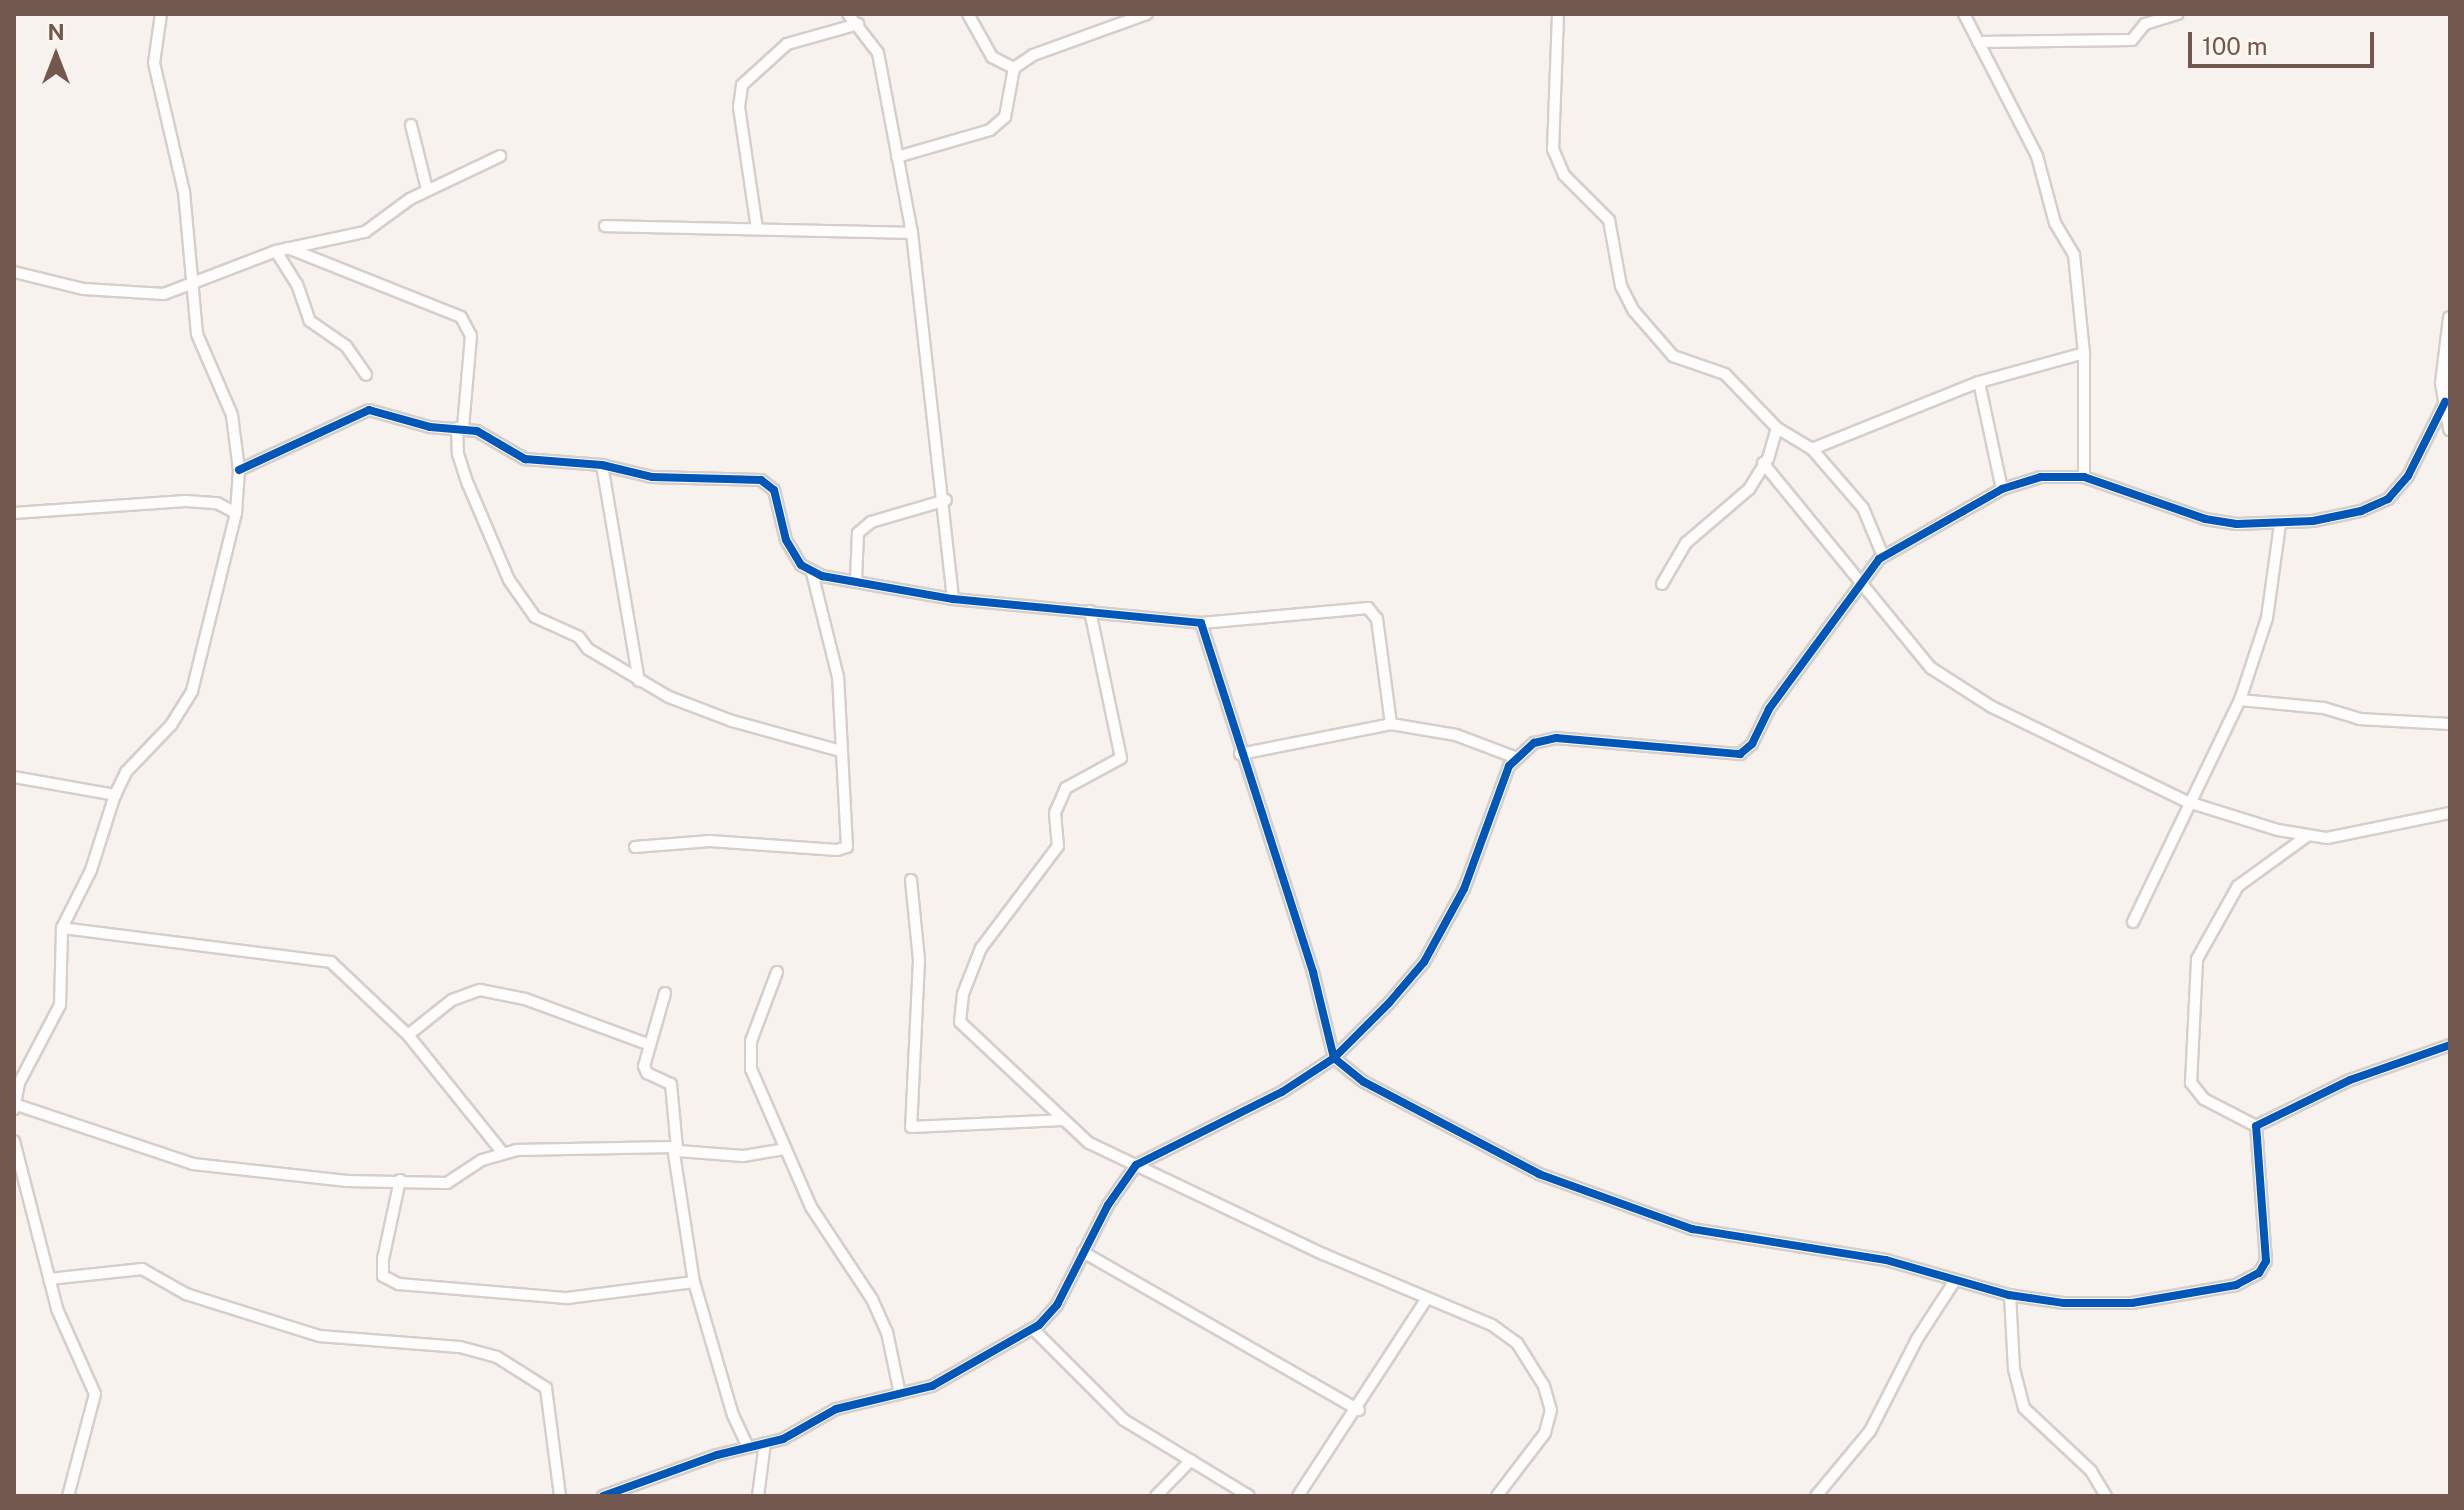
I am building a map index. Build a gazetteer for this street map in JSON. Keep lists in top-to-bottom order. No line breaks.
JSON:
{"scale_bar":"100 m","north":"top"}
